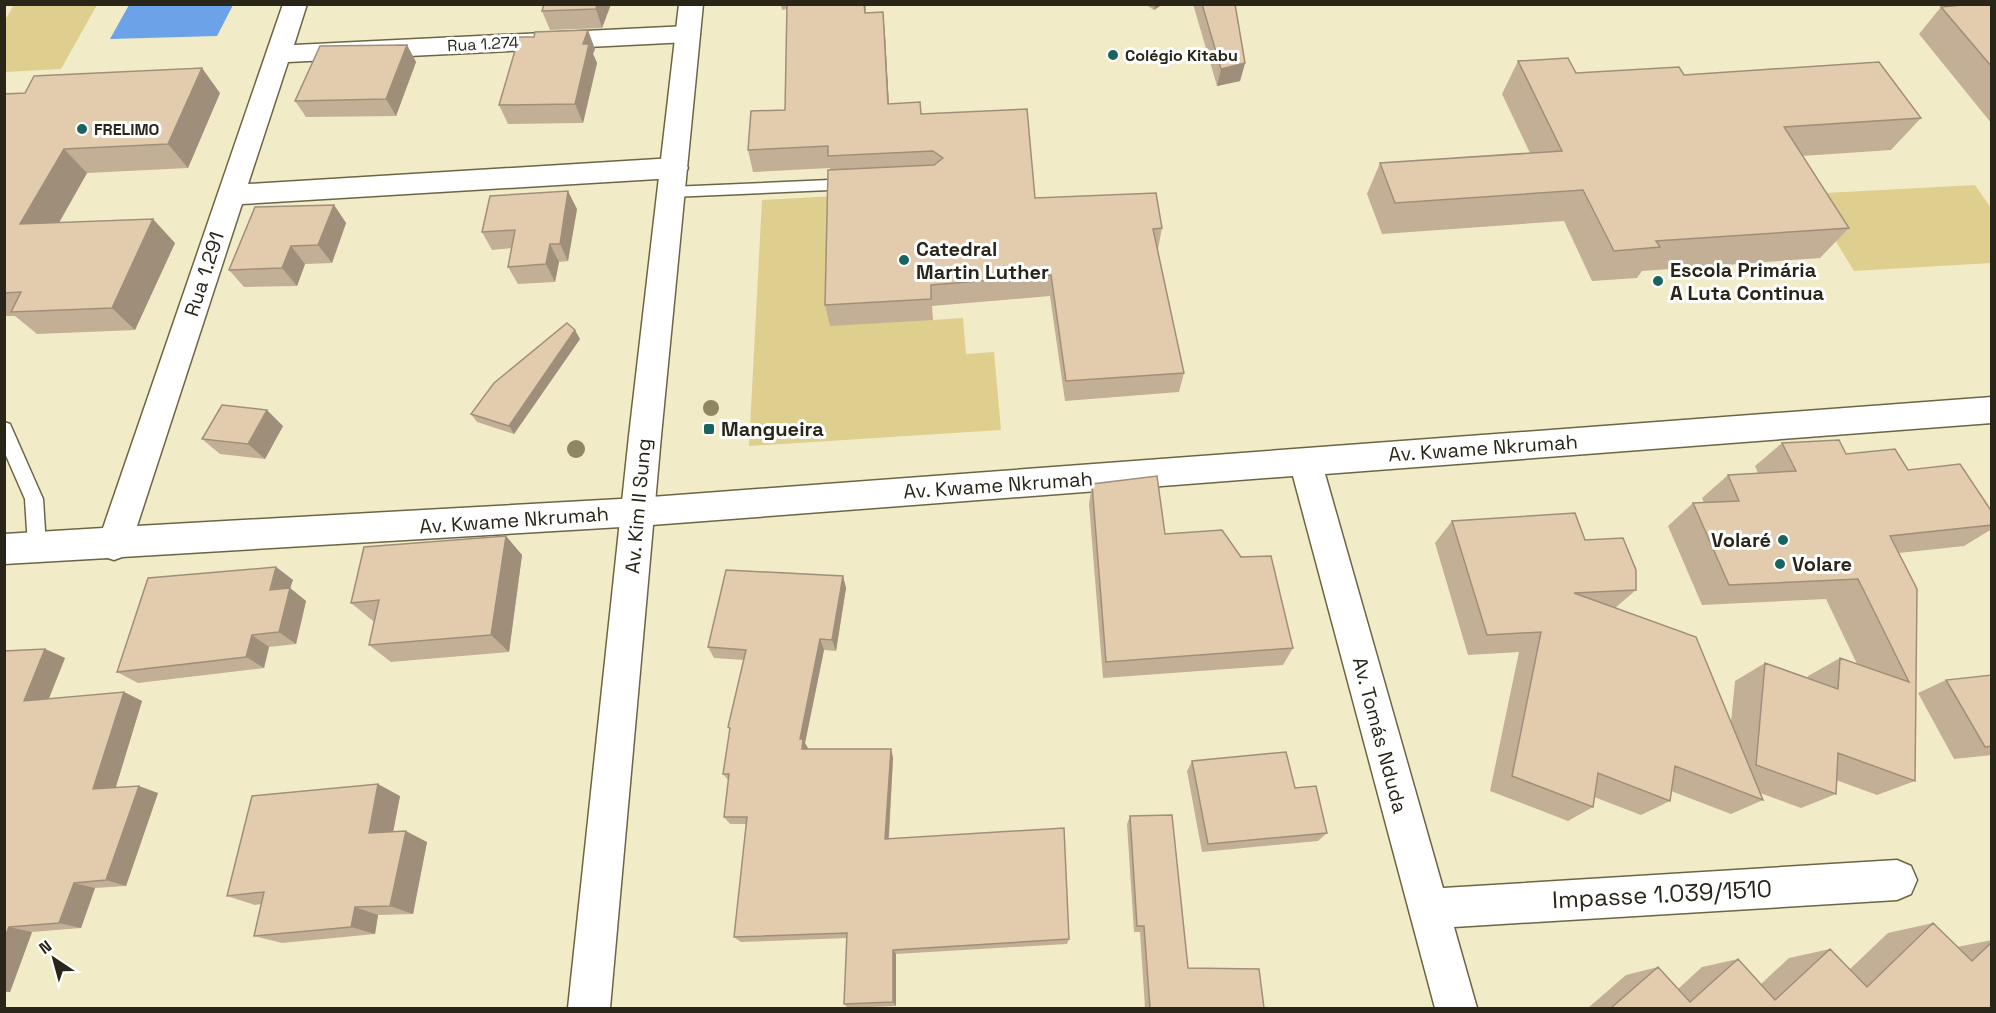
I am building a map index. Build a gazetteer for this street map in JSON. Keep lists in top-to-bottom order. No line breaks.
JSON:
{"streets":{"street":["Rua 1.274","Rua 1.291","Av. Kwame Nkrumah","Av. Kim II Sung","Av. Tomás Nduda","Impasse 1.039/1510"]},"crossings":[["Rua 1.274","Rua 1.291"],["Rua 1.274","Av. Kim II Sung"],["Rua 1.291","Av. Kwame Nkrumah"],["Av. Kwame Nkrumah","Av. Kim II Sung"],["Av. Kwame Nkrumah","Av. Tomás Nduda"],["Av. Tomás Nduda","Impasse 1.039/1510"]],"places":{"other":["Colégio Kitabu","FRELIMO","Catedral Martin Luther","Escola Primária A Luta Continua","Volaré","Volare"],"transit":["Mangueira"]},"north":"top left"}
